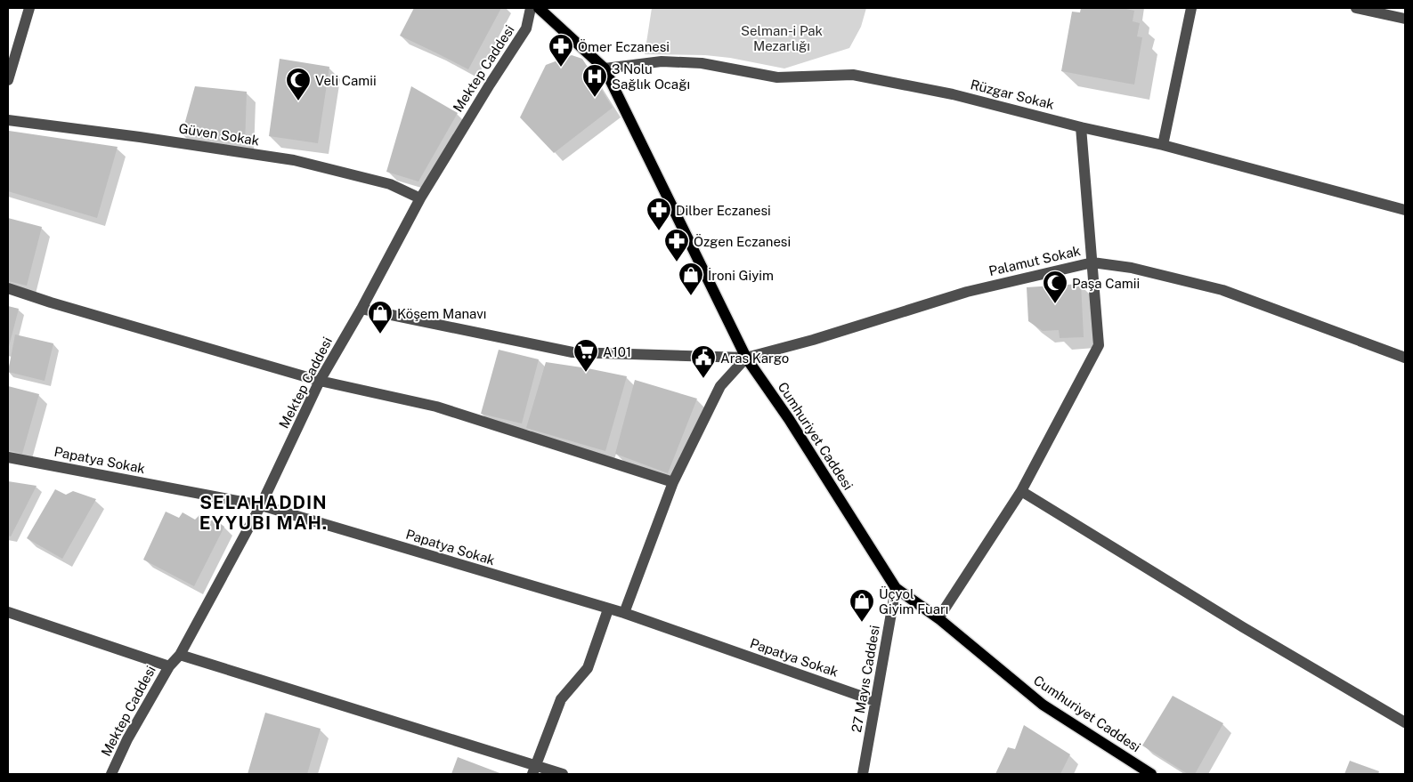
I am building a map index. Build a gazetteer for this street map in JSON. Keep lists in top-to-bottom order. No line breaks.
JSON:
{"streets":{"main road":["Cumhuriyet Caddesi"],"street":["Mektep Caddesi","Rüzgar Sokak","Güven Sokak","Palamut Sokak","Papatya Sokak","27 Mayıs Caddesi"]},"crossings":[["Mektep Caddesi","Güven Sokak"],["Mektep Caddesi","Palamut Sokak"],["Mektep Caddesi","Papatya Sokak"],["Rüzgar Sokak","Cumhuriyet Caddesi"],["Palamut Sokak","Cumhuriyet Caddesi"],["Cumhuriyet Caddesi","27 Mayıs Caddesi"],["Papatya Sokak","27 Mayıs Caddesi"]],"districts":["SELAHADDIN EYYUBI MAH."],"parks":["Selman-i Pak Mezarlığı"],"places":{"pharmacy":["Ömer Eczanesi","Dilber Eczanesi","Özgen Eczanesi"],"hospital":["3 Nolu Sağlık Ocağı"],"mosque":["Veli Camii","Paşa Camii"],"shop":["İroni Giyim","Köşem Manavı","Üçyol Giyim Fuarı"],"supermarket":["A101"],"public building":["Aras Kargo"]}}
